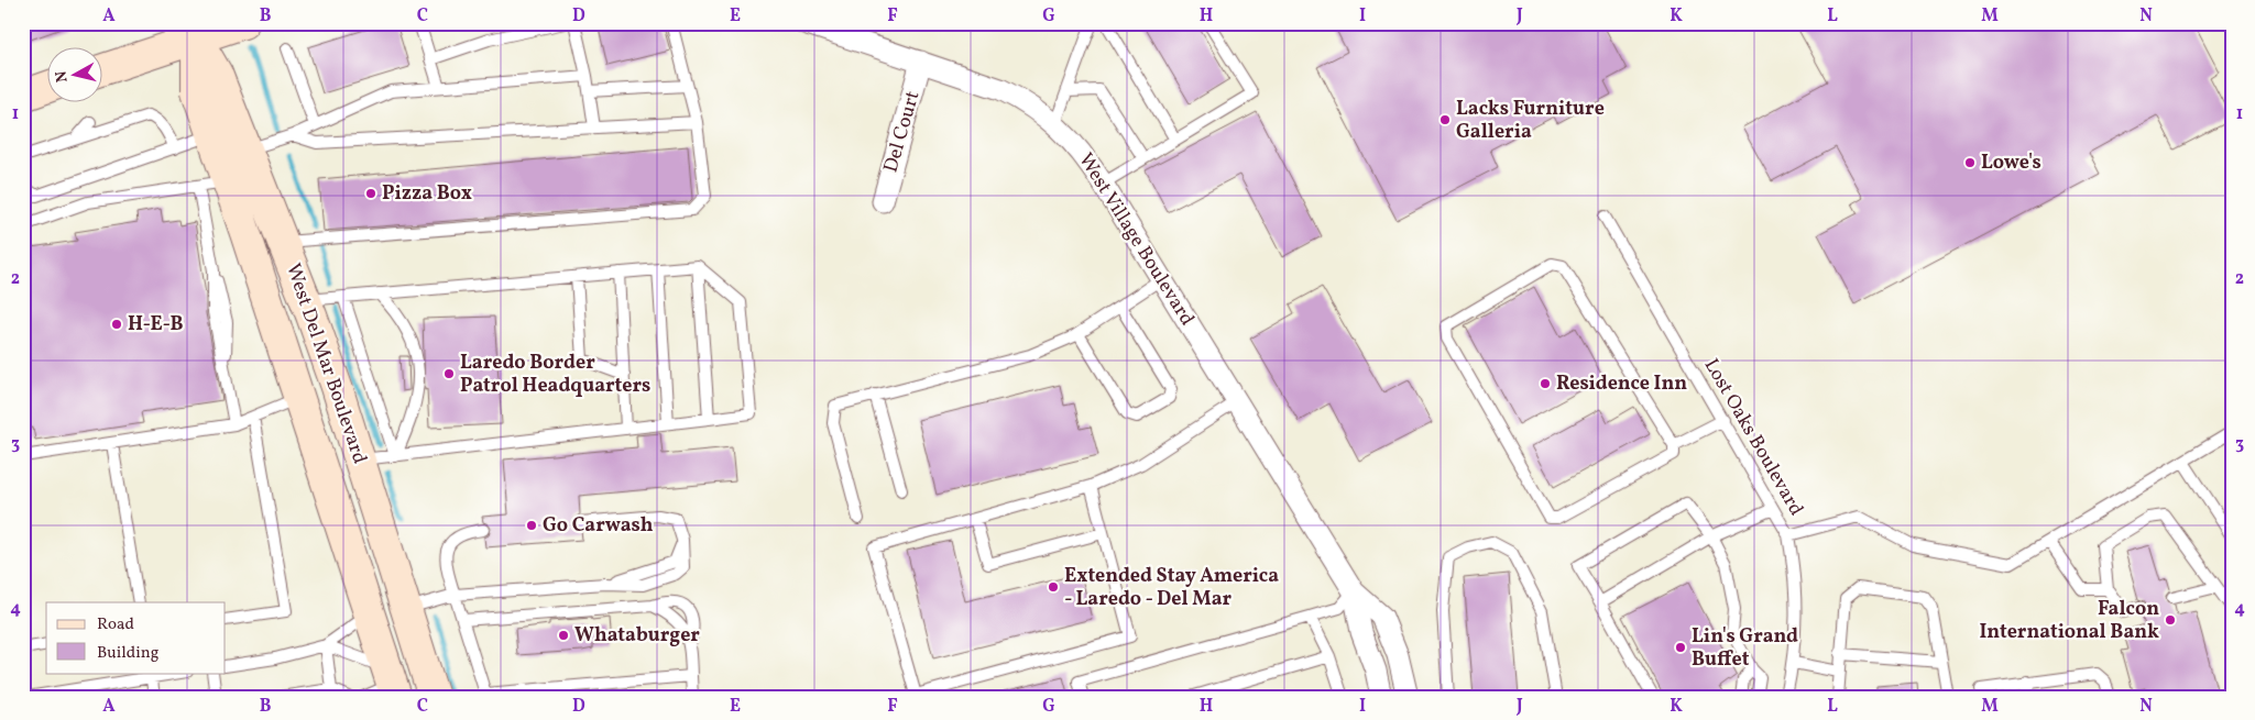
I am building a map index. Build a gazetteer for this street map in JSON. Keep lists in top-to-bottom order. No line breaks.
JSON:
{"streets":{"main road":["West Del Mar Boulevard"],"street":["Del Court","West Village Boulevard"],"lane":["Lost Oaks Boulevard"]},"crossings":[["Del Court","West Village Boulevard"]],"places":["Lacks Furniture Galleria","Lowe's","Pizza Box","H-E-B","Laredo Border Patrol Headquarters","Residence Inn","Go Carwash","Extended Stay America - Laredo - Del Mar","Falcon International Bank","Whataburger","Lin's Grand Buffet"],"legend":["Road","Building"],"north":"left","grid":{"columns":["A","B","C","D","E","F","G","H","I","J","K","L","M","N"],"rows":["1","2","3","4"]}}
